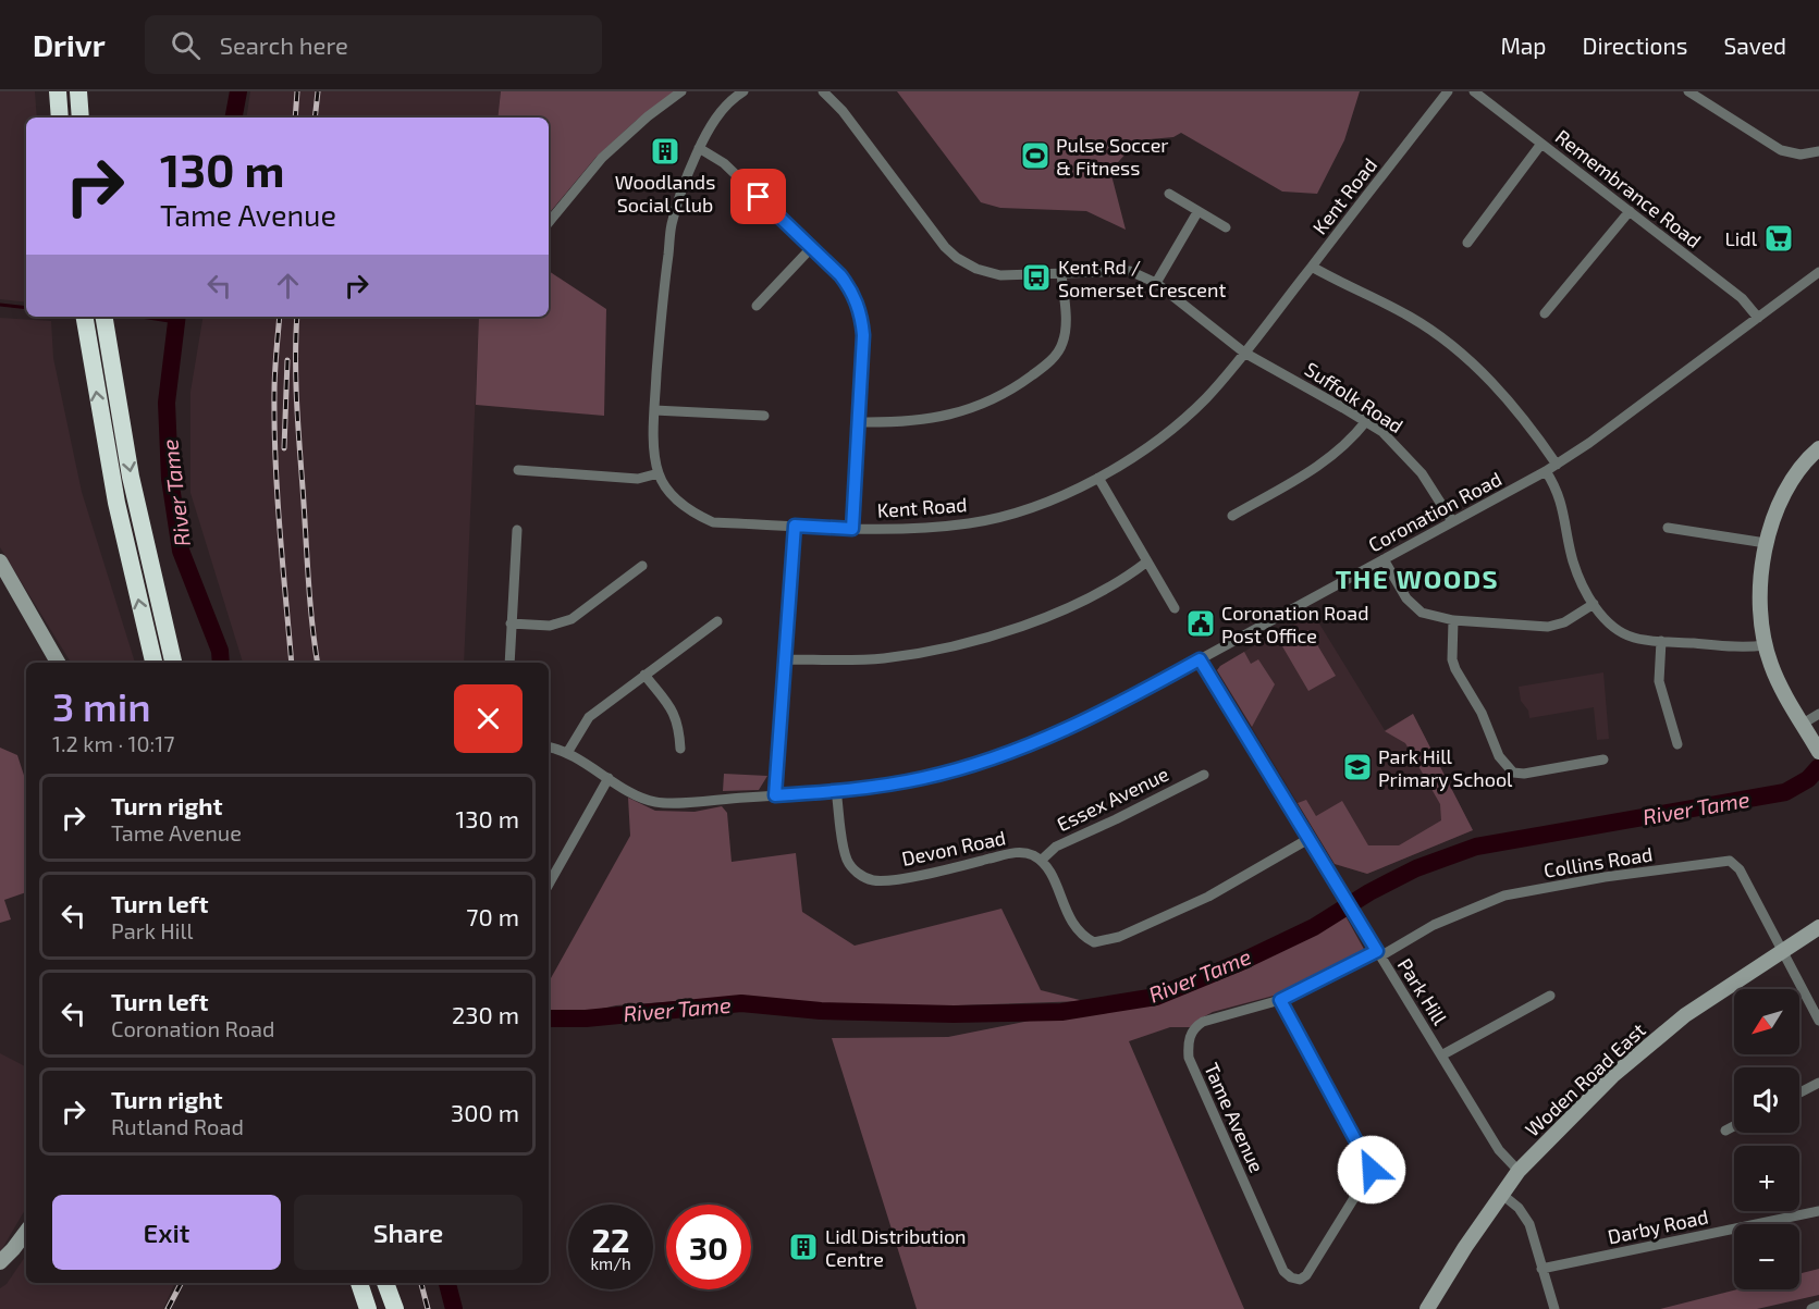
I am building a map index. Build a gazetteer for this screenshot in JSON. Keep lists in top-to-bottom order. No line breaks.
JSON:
{"streets":{"street":["Remembrance Road","Kent Road","Suffolk Road","Coronation Road","Essex Avenue","Devon Road","Collins Road","Park Hill","Woden Road East","Tame Avenue","Darby Road"]},"crossings":[["Remembrance Road","Coronation Road"],["Kent Road","Suffolk Road"],["Suffolk Road","Coronation Road"],["Coronation Road","Devon Road"],["Coronation Road","Park Hill"],["Essex Avenue","Devon Road"],["Collins Road","Park Hill"],["Collins Road","Woden Road East"],["Collins Road","Tame Avenue"],["Park Hill","Woden Road East"],["Park Hill","Tame Avenue"]],"districts":["THE WOODS"],"water":["River Tame"],"places":{"building":["Woodlands Social Club","Lidl Distribution Centre"],"sports":["Pulse Soccer & Fitness"],"supermarket":["Lidl"],"bus stop":["Kent Rd / Somerset Crescent"],"public building":["Coronation Road Post Office"],"school or university":["Park Hill Primary School"]},"north":"bottom left","page":{"header":"Drivr","search":"Search here","nav":["Map","Directions","Saved"],"turn":["130 m","Tame Avenue"],"heading":["3 min","1.2 km · 10:17"],"list":[{"name":"Turn right","note":"Tame Avenue","value":"130 m"},{"name":"Turn left","note":"Park Hill","value":"70 m"},{"name":"Turn left","note":"Coronation Road","value":"230 m"},{"name":"Turn right","note":"Rutland Road","value":"300 m"}],"map_buttons":["+","−"],"buttons":["Exit","Share"],"speed":"22 km/h","limit":"30"}}
